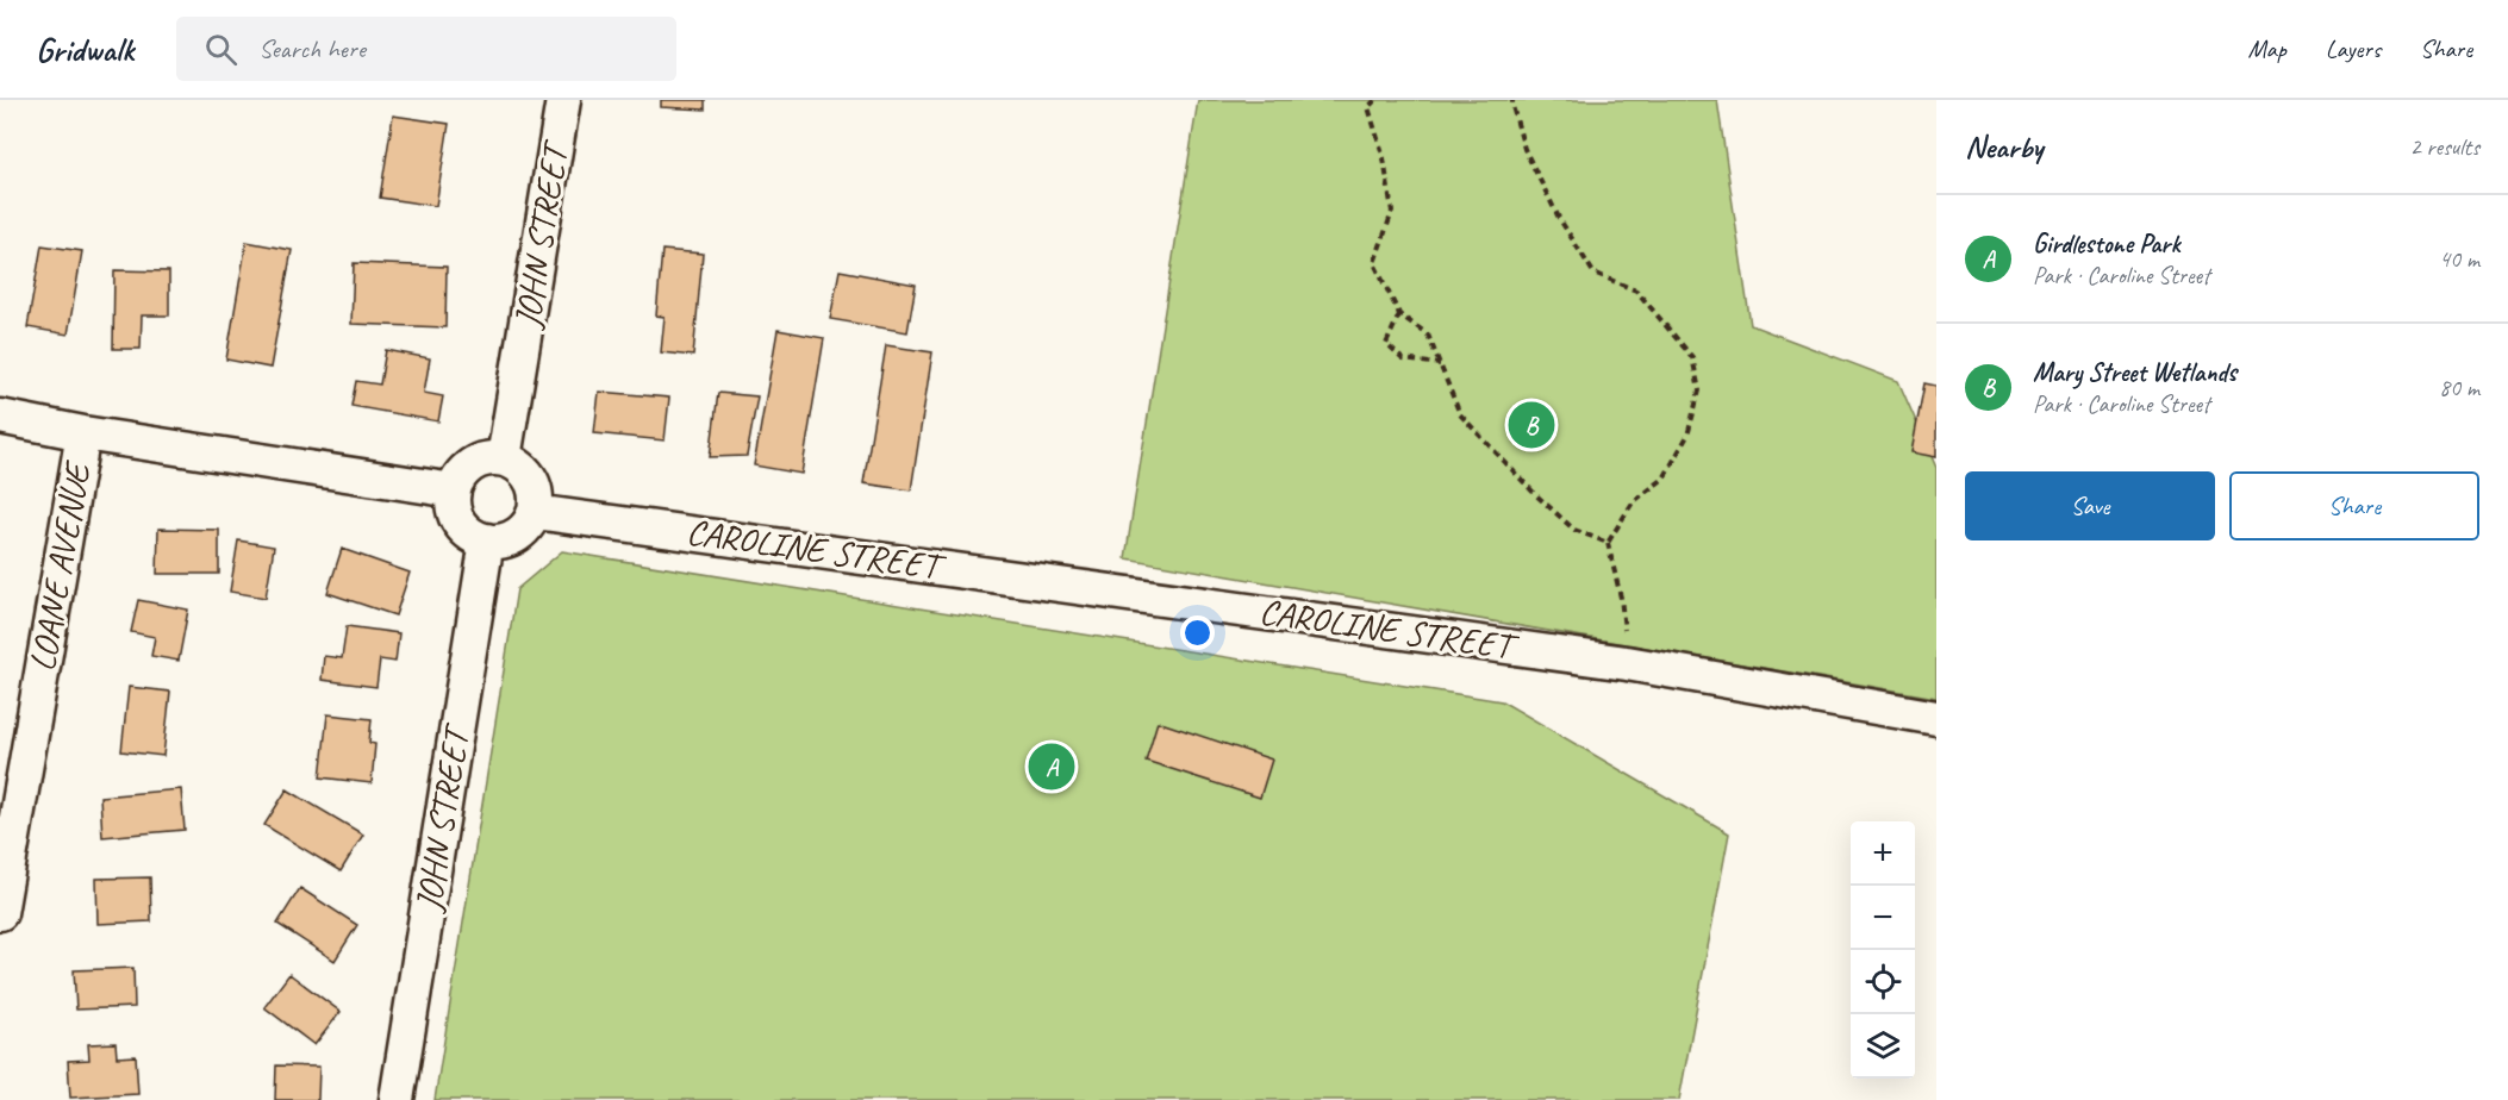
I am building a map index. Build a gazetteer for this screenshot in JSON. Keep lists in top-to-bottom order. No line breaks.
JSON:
{"streets":{"street":["JOHN STREET","CAROLINE STREET","LOANE AVENUE"]},"crossings":[["JOHN STREET","CAROLINE STREET"]],"page":{"header":"Gridwalk","search":"Search here","nav":["Map","Layers","Share"],"heading":["Nearby","2 results"],"list":[{"mark":"A","name":"Girdlestone Park","note":"Park · Caroline Street","value":"40 m"},{"mark":"B","name":"Mary Street Wetlands","note":"Park · Caroline Street","value":"80 m"}],"pins":["B","A"],"buttons":["Save","Share"],"map_buttons":["+","−"]}}
